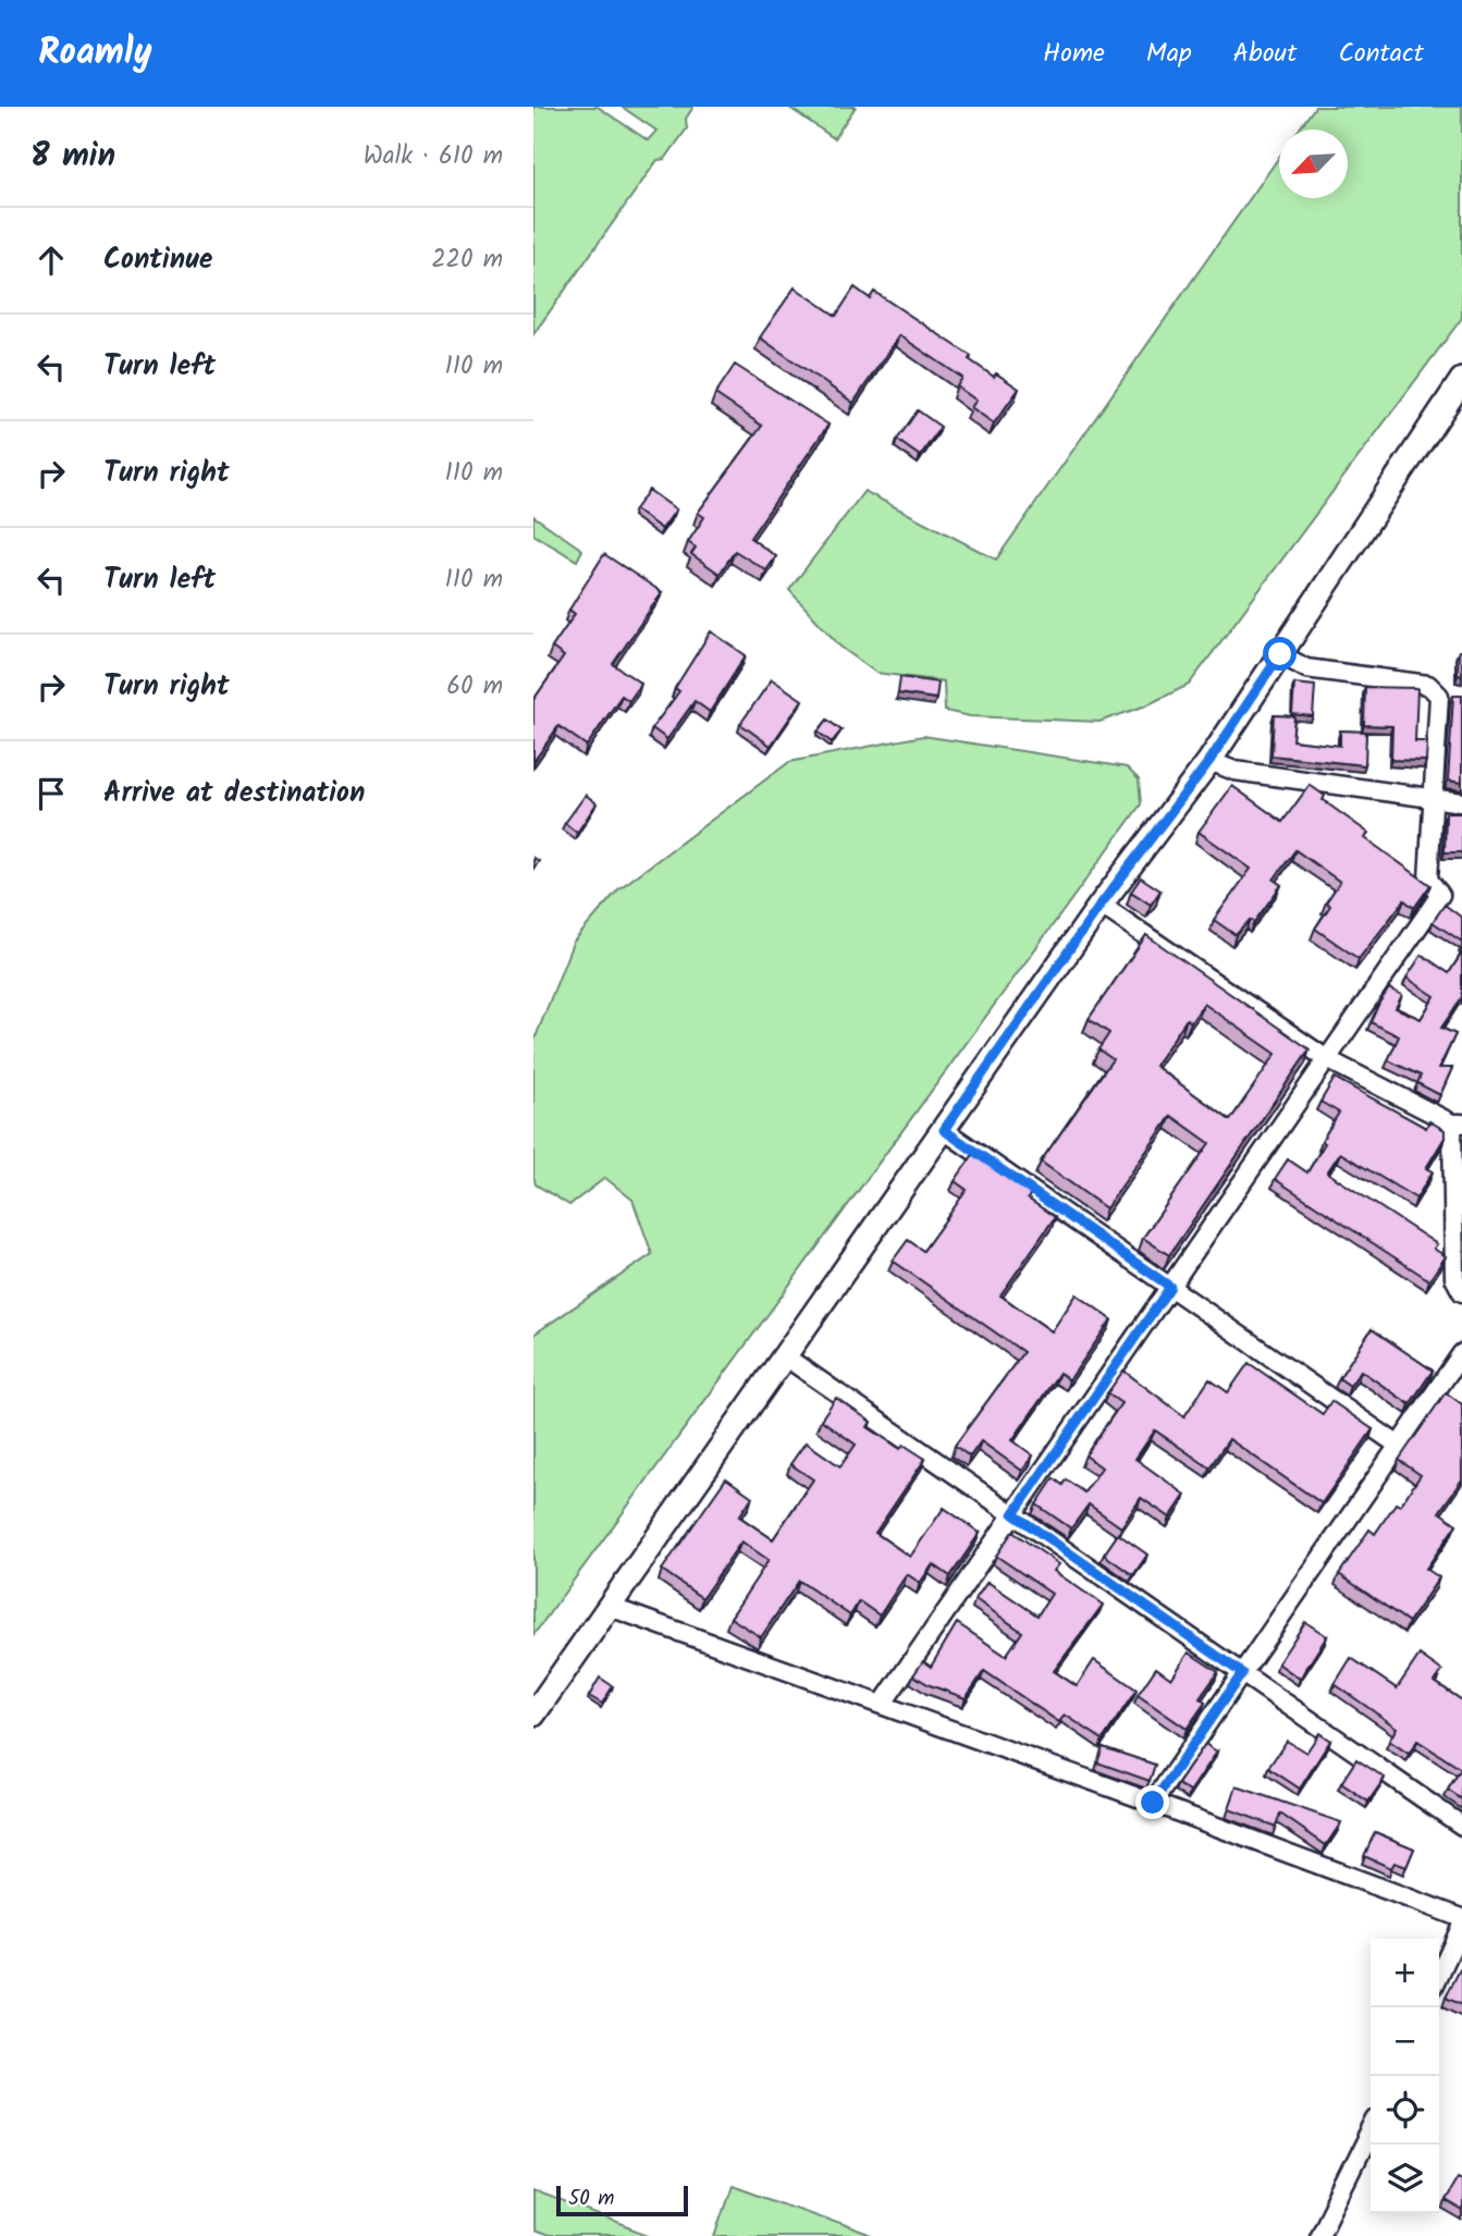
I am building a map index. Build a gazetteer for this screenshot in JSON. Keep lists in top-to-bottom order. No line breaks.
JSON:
{"scale_bar":"50 m","north":"bottom left","page":{"header":"Roamly","nav":["Home","Map","About","Contact"],"heading":["8 min","Walk · 610 m"],"list":[["Continue","220 m"],["Turn left","110 m"],["Turn right","110 m"],["Turn left","110 m"],["Turn right","60 m"],"Arrive at destination"],"map_buttons":["+","−"],"scale":"50 m"}}
